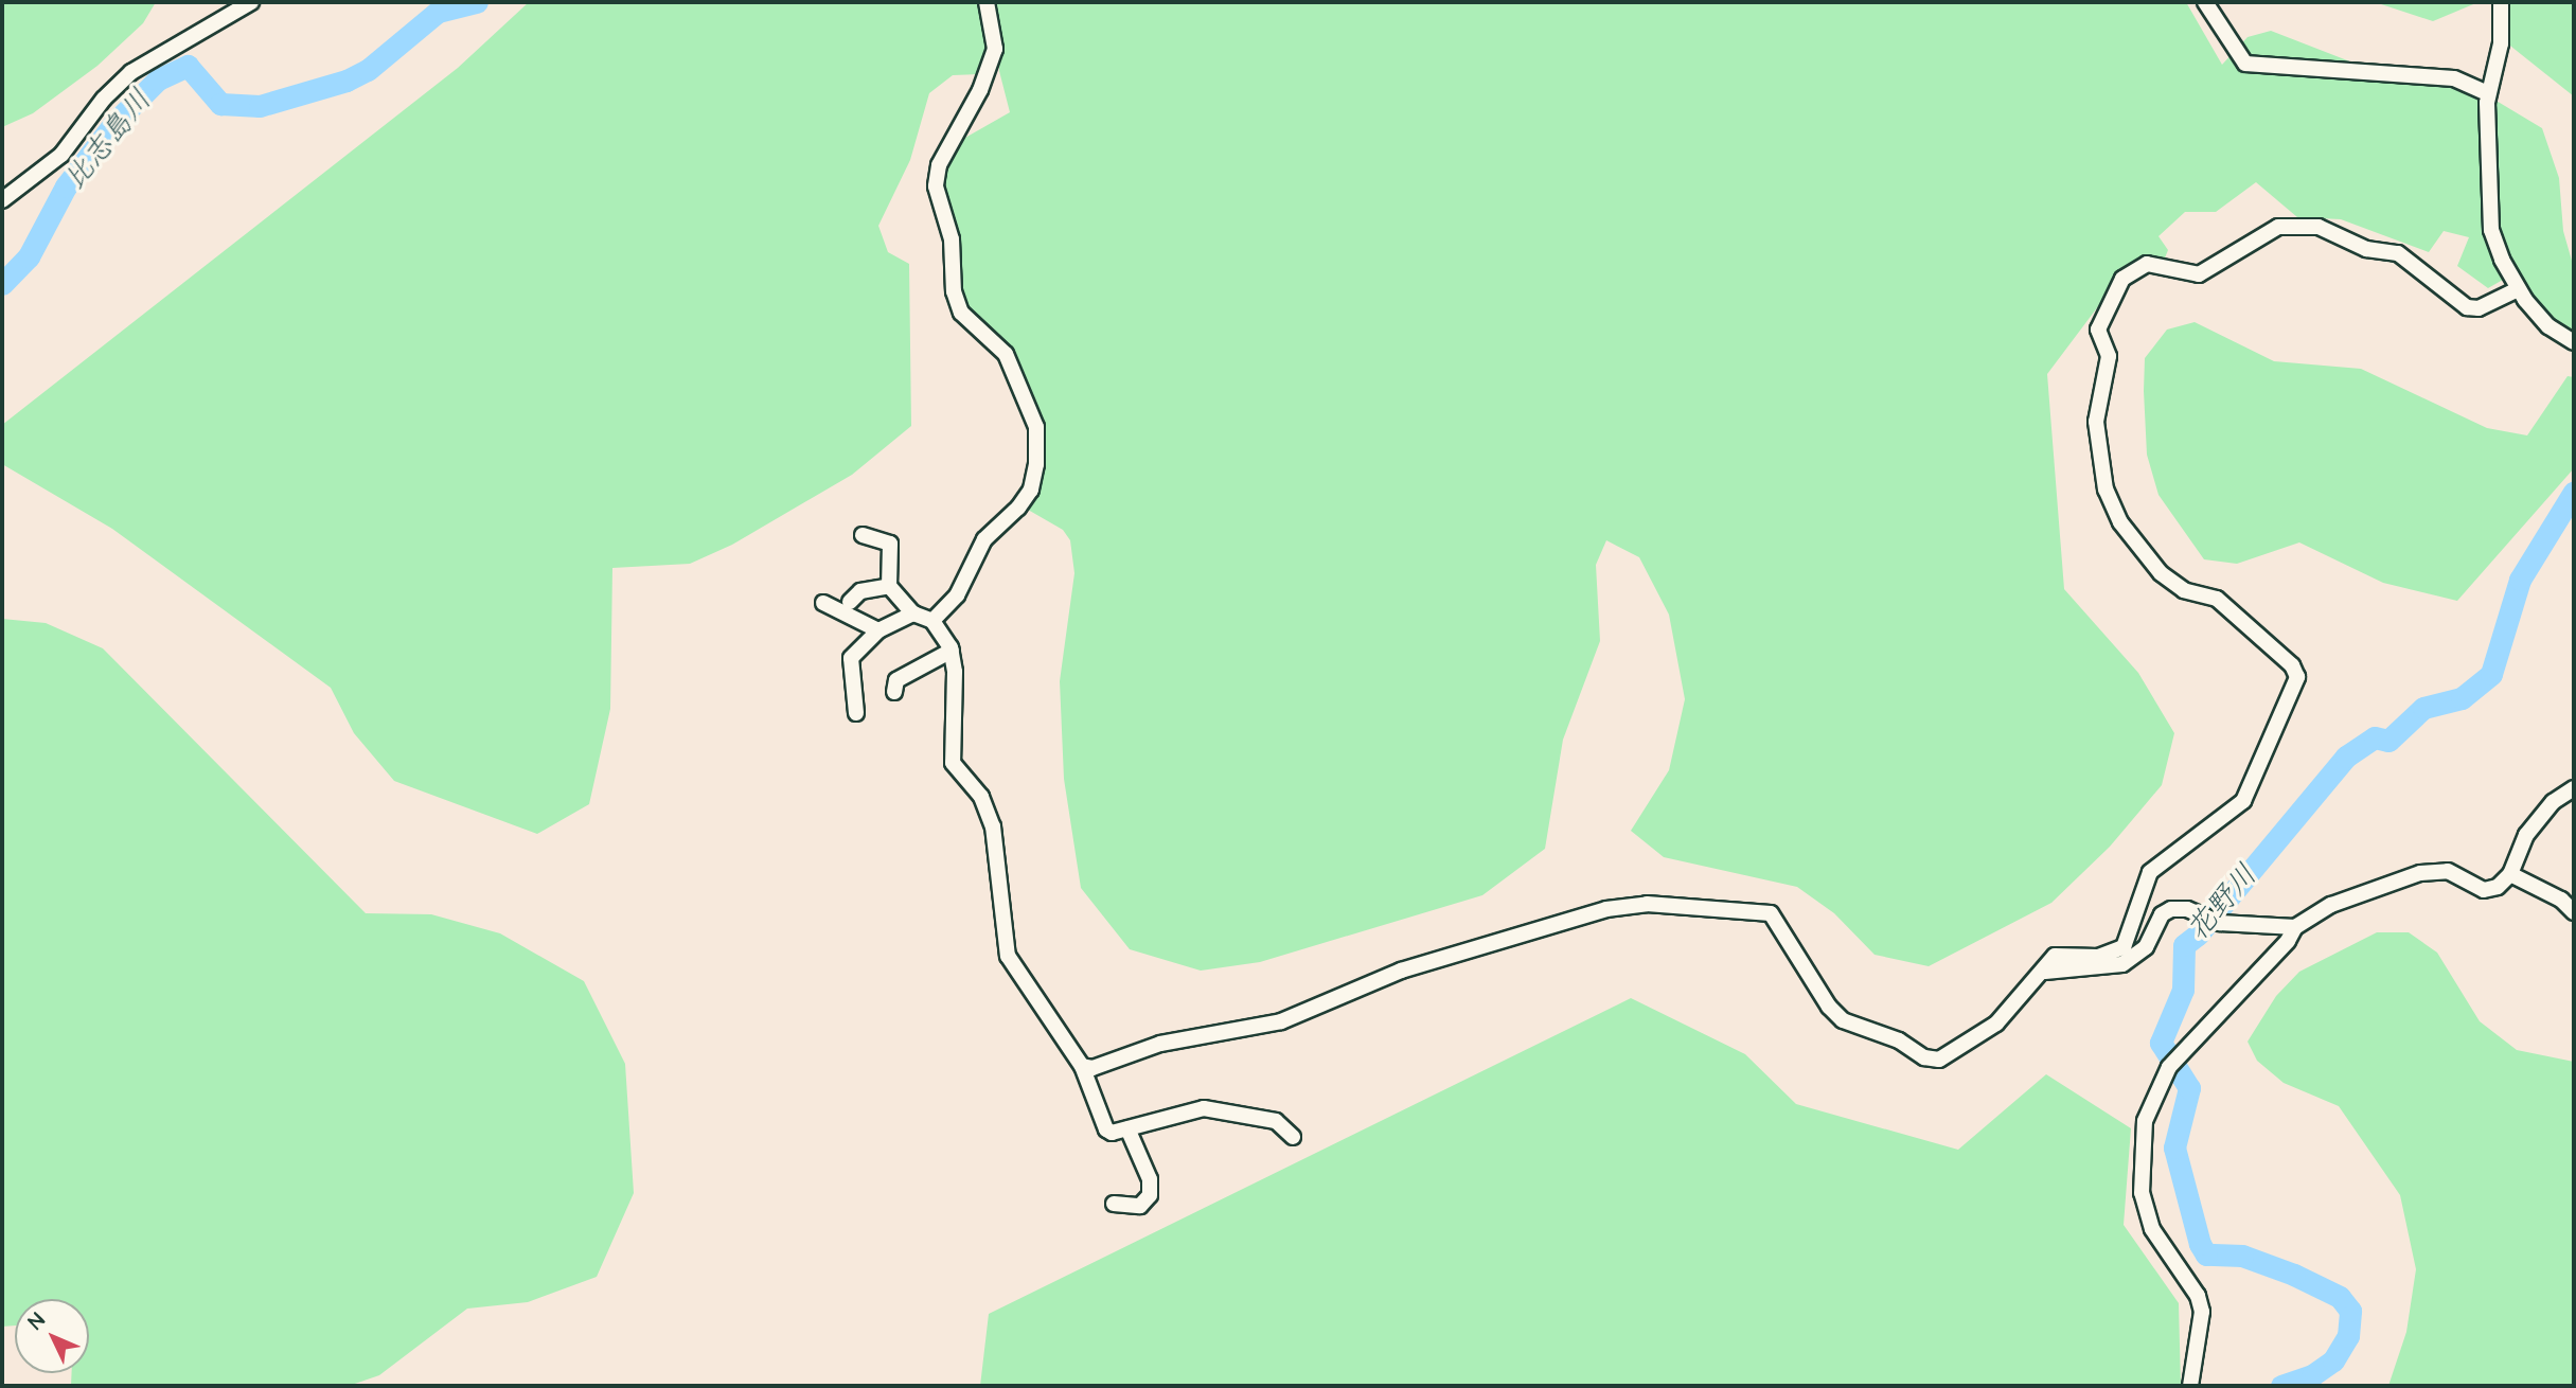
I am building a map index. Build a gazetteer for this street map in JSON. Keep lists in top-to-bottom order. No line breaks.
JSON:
{"water":["比志島川","花野川"],"north":"top left"}
